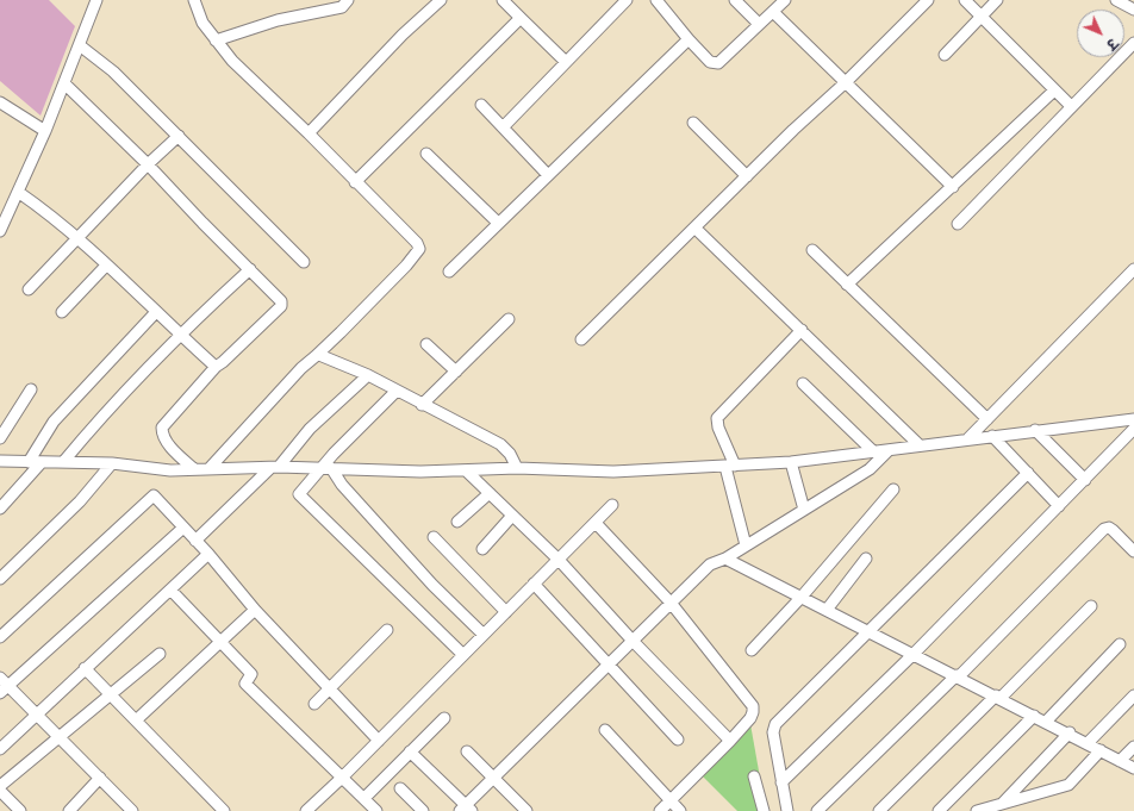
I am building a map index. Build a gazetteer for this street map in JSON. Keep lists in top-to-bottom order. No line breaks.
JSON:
{"north":"bottom right"}
